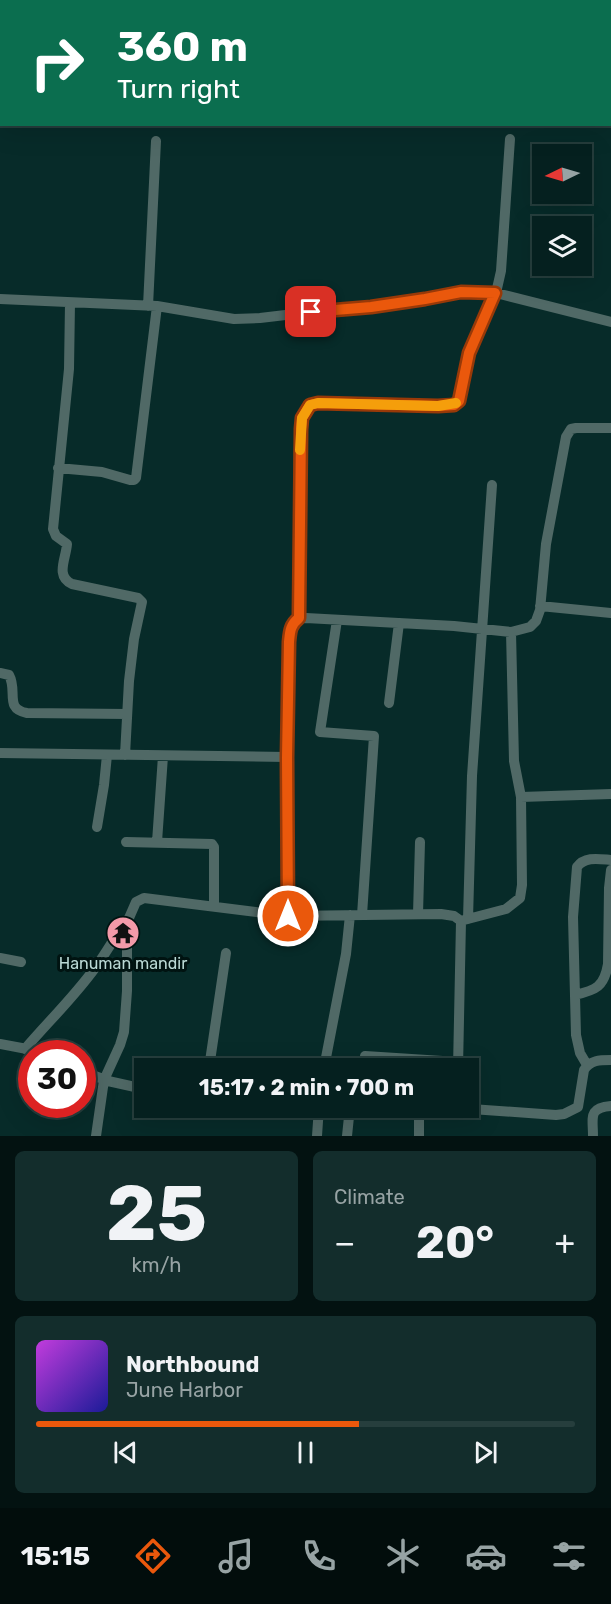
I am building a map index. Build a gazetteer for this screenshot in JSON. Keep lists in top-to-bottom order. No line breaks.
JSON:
{"places":{"temple":["Hanuman mandir"]},"north":"left","page":{"turn":["360 m","Turn right"],"limit":"30","trip":"15:17 · 2 min · 700 m","tile":[["25","km/h"],"Climate"],"heat":["−","20°","+"],"song":["Northbound","June Harbor"],"tabs":"15:15"}}
